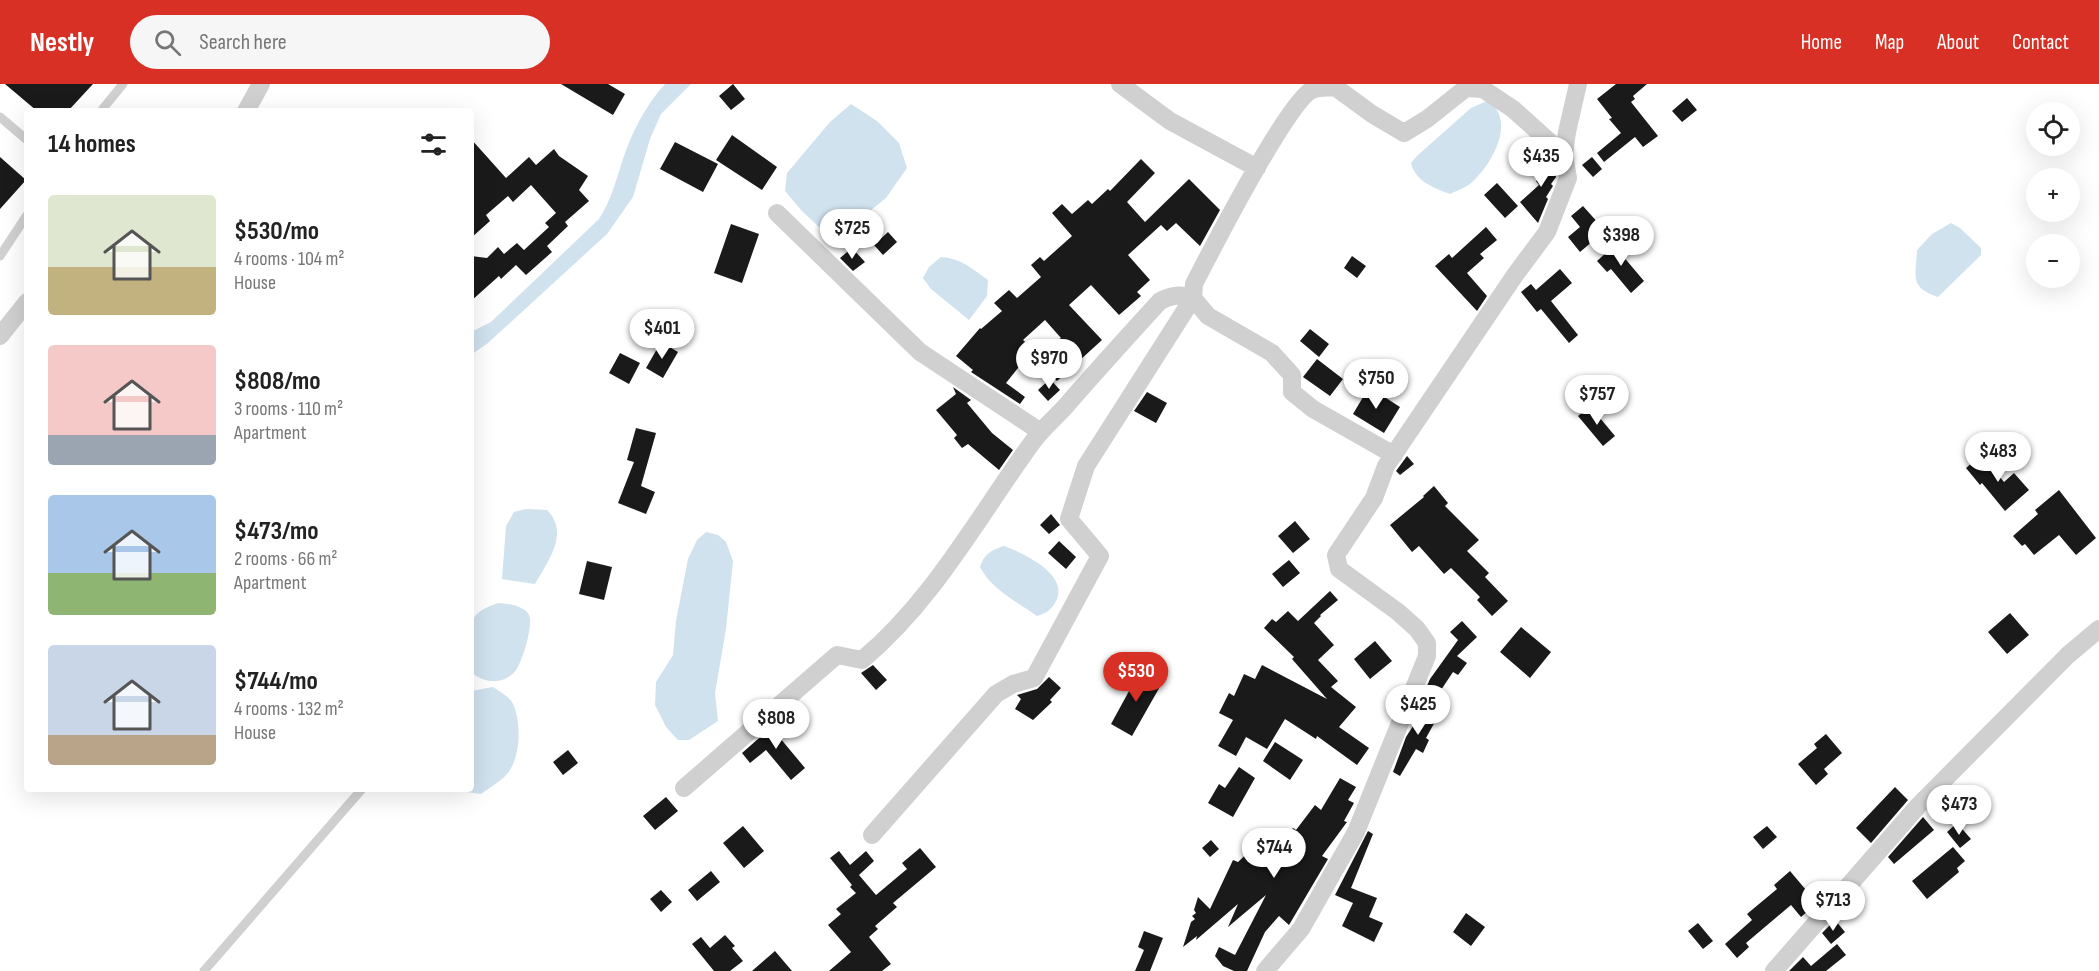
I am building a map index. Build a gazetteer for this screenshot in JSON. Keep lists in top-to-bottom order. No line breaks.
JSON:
{"page":{"header":"Nestly","search":"Search here","nav":["Home","Map","About","Contact"],"map_buttons":["+","−"],"heading":"14 homes","price":["$435","$725","$398","$401","$970","$750","$757","$483","$530","$425","$808","$473","$744","$713"],"list":[{"name":"$530/mo","note":"4 rooms · 104 m² · House"},{"name":"$808/mo","note":"3 rooms · 110 m² · Apartment"},{"name":"$473/mo","note":"2 rooms · 66 m² · Apartment"},{"name":"$744/mo","note":"4 rooms · 132 m² · House"}]}}
